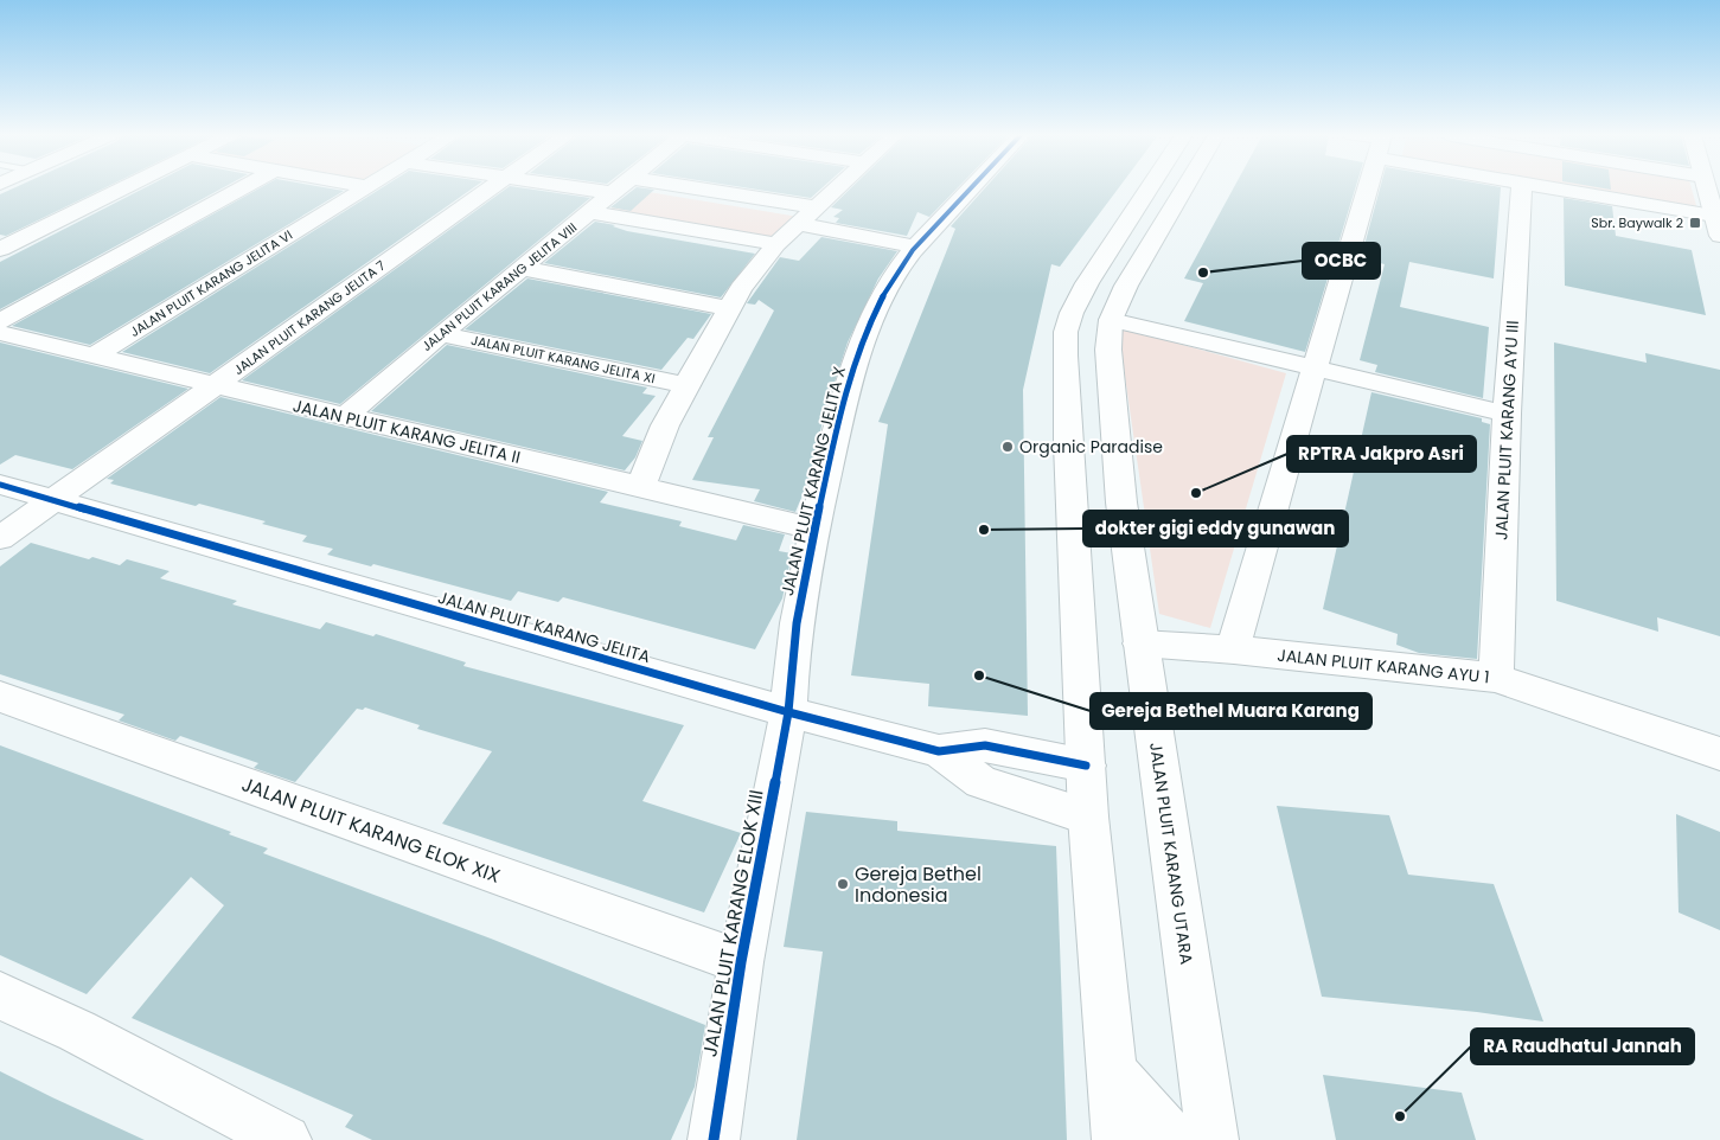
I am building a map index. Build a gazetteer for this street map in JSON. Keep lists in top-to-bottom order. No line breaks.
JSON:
{"streets":{"street":["JALAN PLUIT KARANG JELITA VI","JALAN PLUIT KARANG JELITA VIII","JALAN PLUIT KARANG JELITA 7","JALAN PLUIT KARANG JELITA XI","JALAN PLUIT KARANG AYU III","JALAN PLUIT KARANG JELITA II","JALAN PLUIT KARANG JELITA X","JALAN PLUIT KARANG JELITA","JALAN PLUIT KARANG AYU 1","JALAN PLUIT KARANG ELOK XIX","JALAN PLUIT KARANG UTARA","JALAN PLUIT KARANG ELOK XIII"]},"crossings":[["JALAN PLUIT KARANG JELITA VI","JALAN PLUIT KARANG JELITA II"],["JALAN PLUIT KARANG JELITA VIII","JALAN PLUIT KARANG JELITA XI"],["JALAN PLUIT KARANG JELITA VIII","JALAN PLUIT KARANG JELITA II"],["JALAN PLUIT KARANG JELITA 7","JALAN PLUIT KARANG JELITA II"],["JALAN PLUIT KARANG JELITA 7","JALAN PLUIT KARANG JELITA"],["JALAN PLUIT KARANG AYU III","JALAN PLUIT KARANG AYU 1"],["JALAN PLUIT KARANG JELITA II","JALAN PLUIT KARANG JELITA X"],["JALAN PLUIT KARANG JELITA X","JALAN PLUIT KARANG JELITA"],["JALAN PLUIT KARANG JELITA X","JALAN PLUIT KARANG ELOK XIII"],["JALAN PLUIT KARANG JELITA","JALAN PLUIT KARANG UTARA"],["JALAN PLUIT KARANG JELITA","JALAN PLUIT KARANG ELOK XIII"],["JALAN PLUIT KARANG AYU 1","JALAN PLUIT KARANG UTARA"],["JALAN PLUIT KARANG ELOK XIX","JALAN PLUIT KARANG ELOK XIII"]],"places":{"transit":["Sbr. Baywalk 2"],"other":["OCBC","Organic Paradise","RPTRA Jakpro Asri","dokter gigi eddy gunawan","Gereja Bethel Muara Karang","Gereja Bethel Indonesia","RA Raudhatul Jannah"]}}
